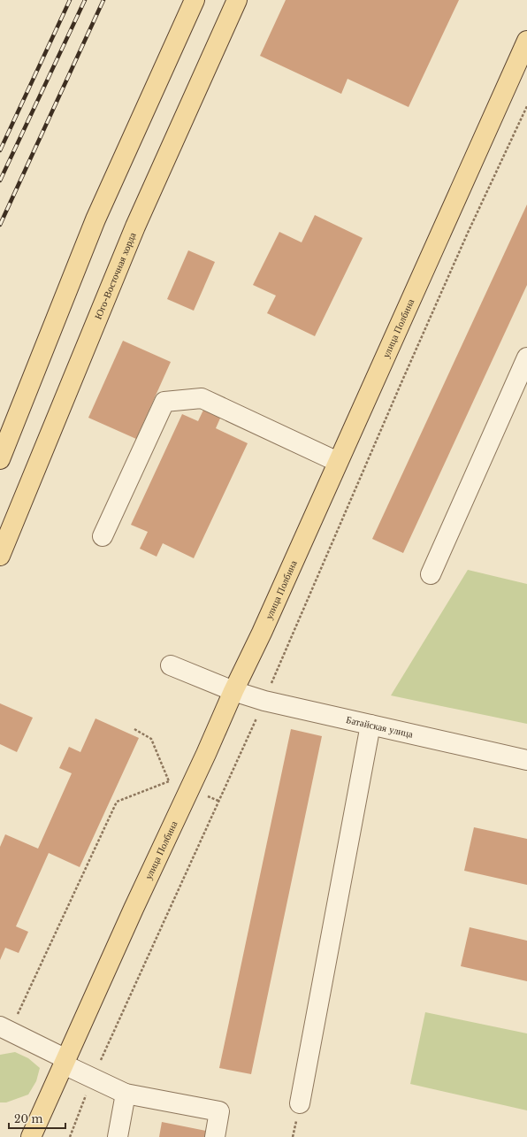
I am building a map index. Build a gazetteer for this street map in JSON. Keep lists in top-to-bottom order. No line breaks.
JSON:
{"streets":{"main road":["Юго-Восточная хорда","улица Полбина"],"street":["Батайская улица"]},"crossings":[["улица Полбина","Батайская улица"]],"scale_bar":"20 m"}
